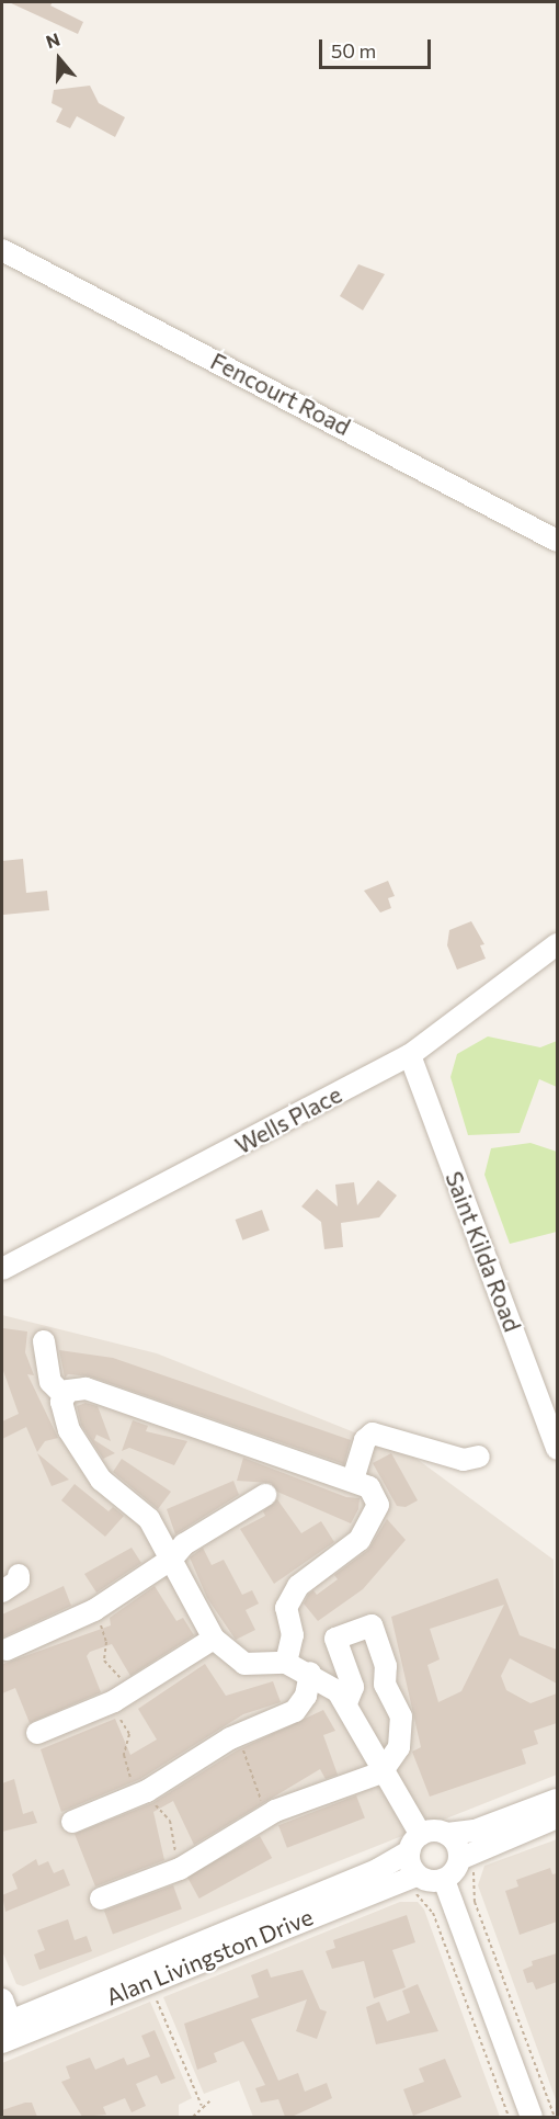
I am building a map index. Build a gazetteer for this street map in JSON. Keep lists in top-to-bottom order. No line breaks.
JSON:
{"streets":{"street":["Fencourt Road","Wells Place","Saint Kilda Road","Alan Livingston Drive"]},"crossings":[["Wells Place","Saint Kilda Road"]],"scale_bar":"50 m","north":"top"}
